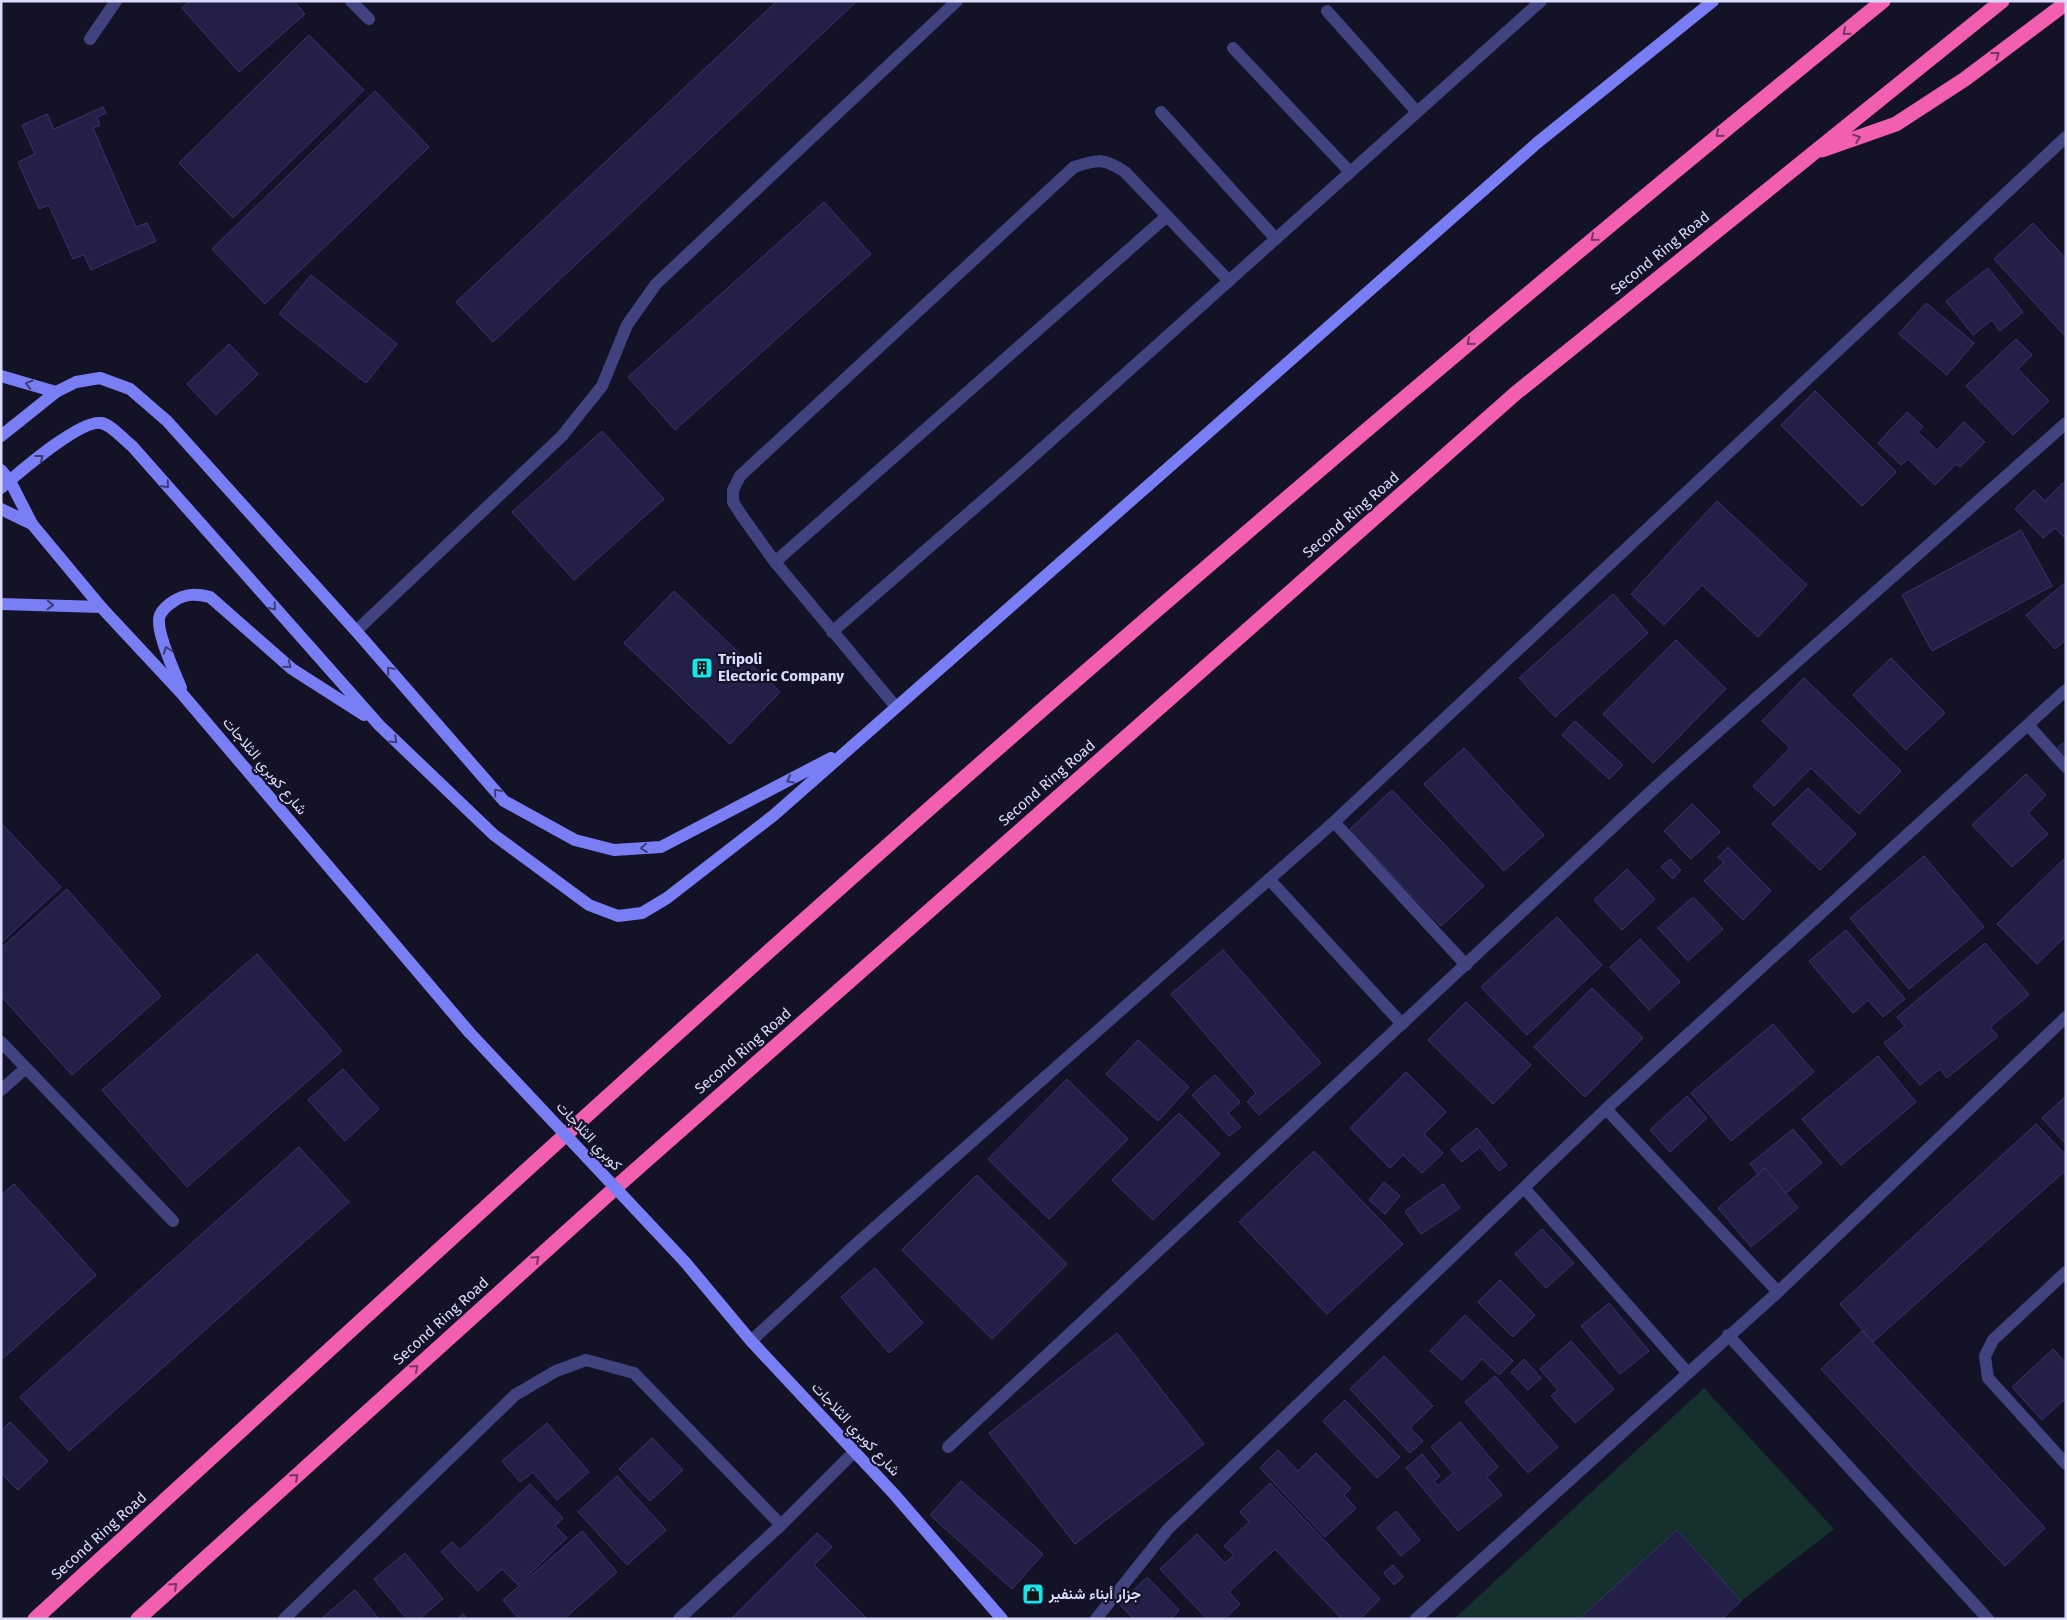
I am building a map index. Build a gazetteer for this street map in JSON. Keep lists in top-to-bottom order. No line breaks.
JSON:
{"streets":{"highway":["Second Ring Road"],"street":["شارع كوبري الثلاجات","كوبري الثلاجات"]},"crossings":[["شارع كوبري الثلاجات","كوبري الثلاجات"]],"places":{"building":["Tripoli Electoric Company"],"shop":["جزار أبناء شنفير"]}}
